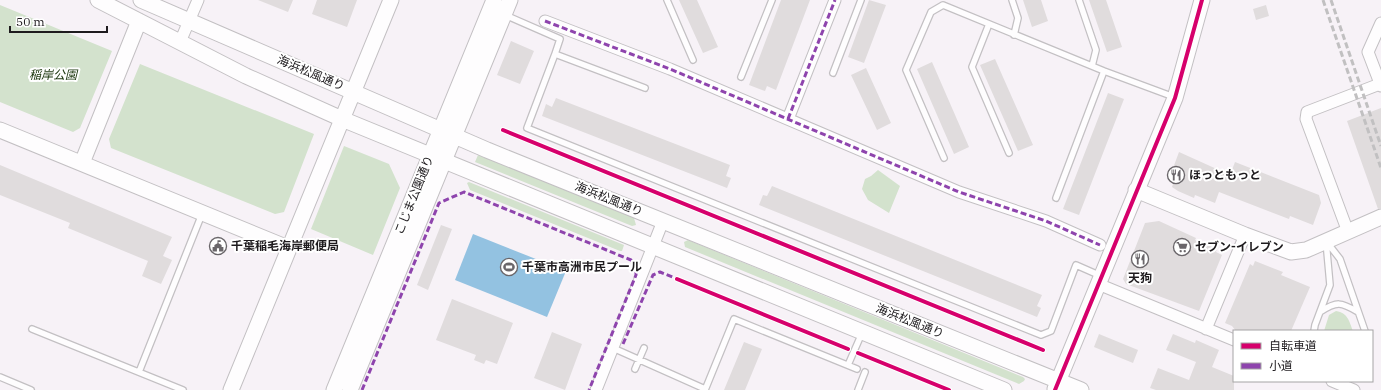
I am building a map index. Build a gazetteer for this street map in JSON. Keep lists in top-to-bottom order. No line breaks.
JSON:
{"streets":{"street":["海浜松風通り","こじま公園通り"]},"crossings":[["海浜松風通り","こじま公園通り"]],"parks":["稲岸公園"],"places":{"restaurant":["ほっともっと","天狗"],"public building":["千葉稲毛海岸郵便局"],"supermarket":["セブン-イレブン"],"sports":["千葉市高洲市民プール"]},"legend":["自転車道","小道"],"scale_bar":"50 m"}
